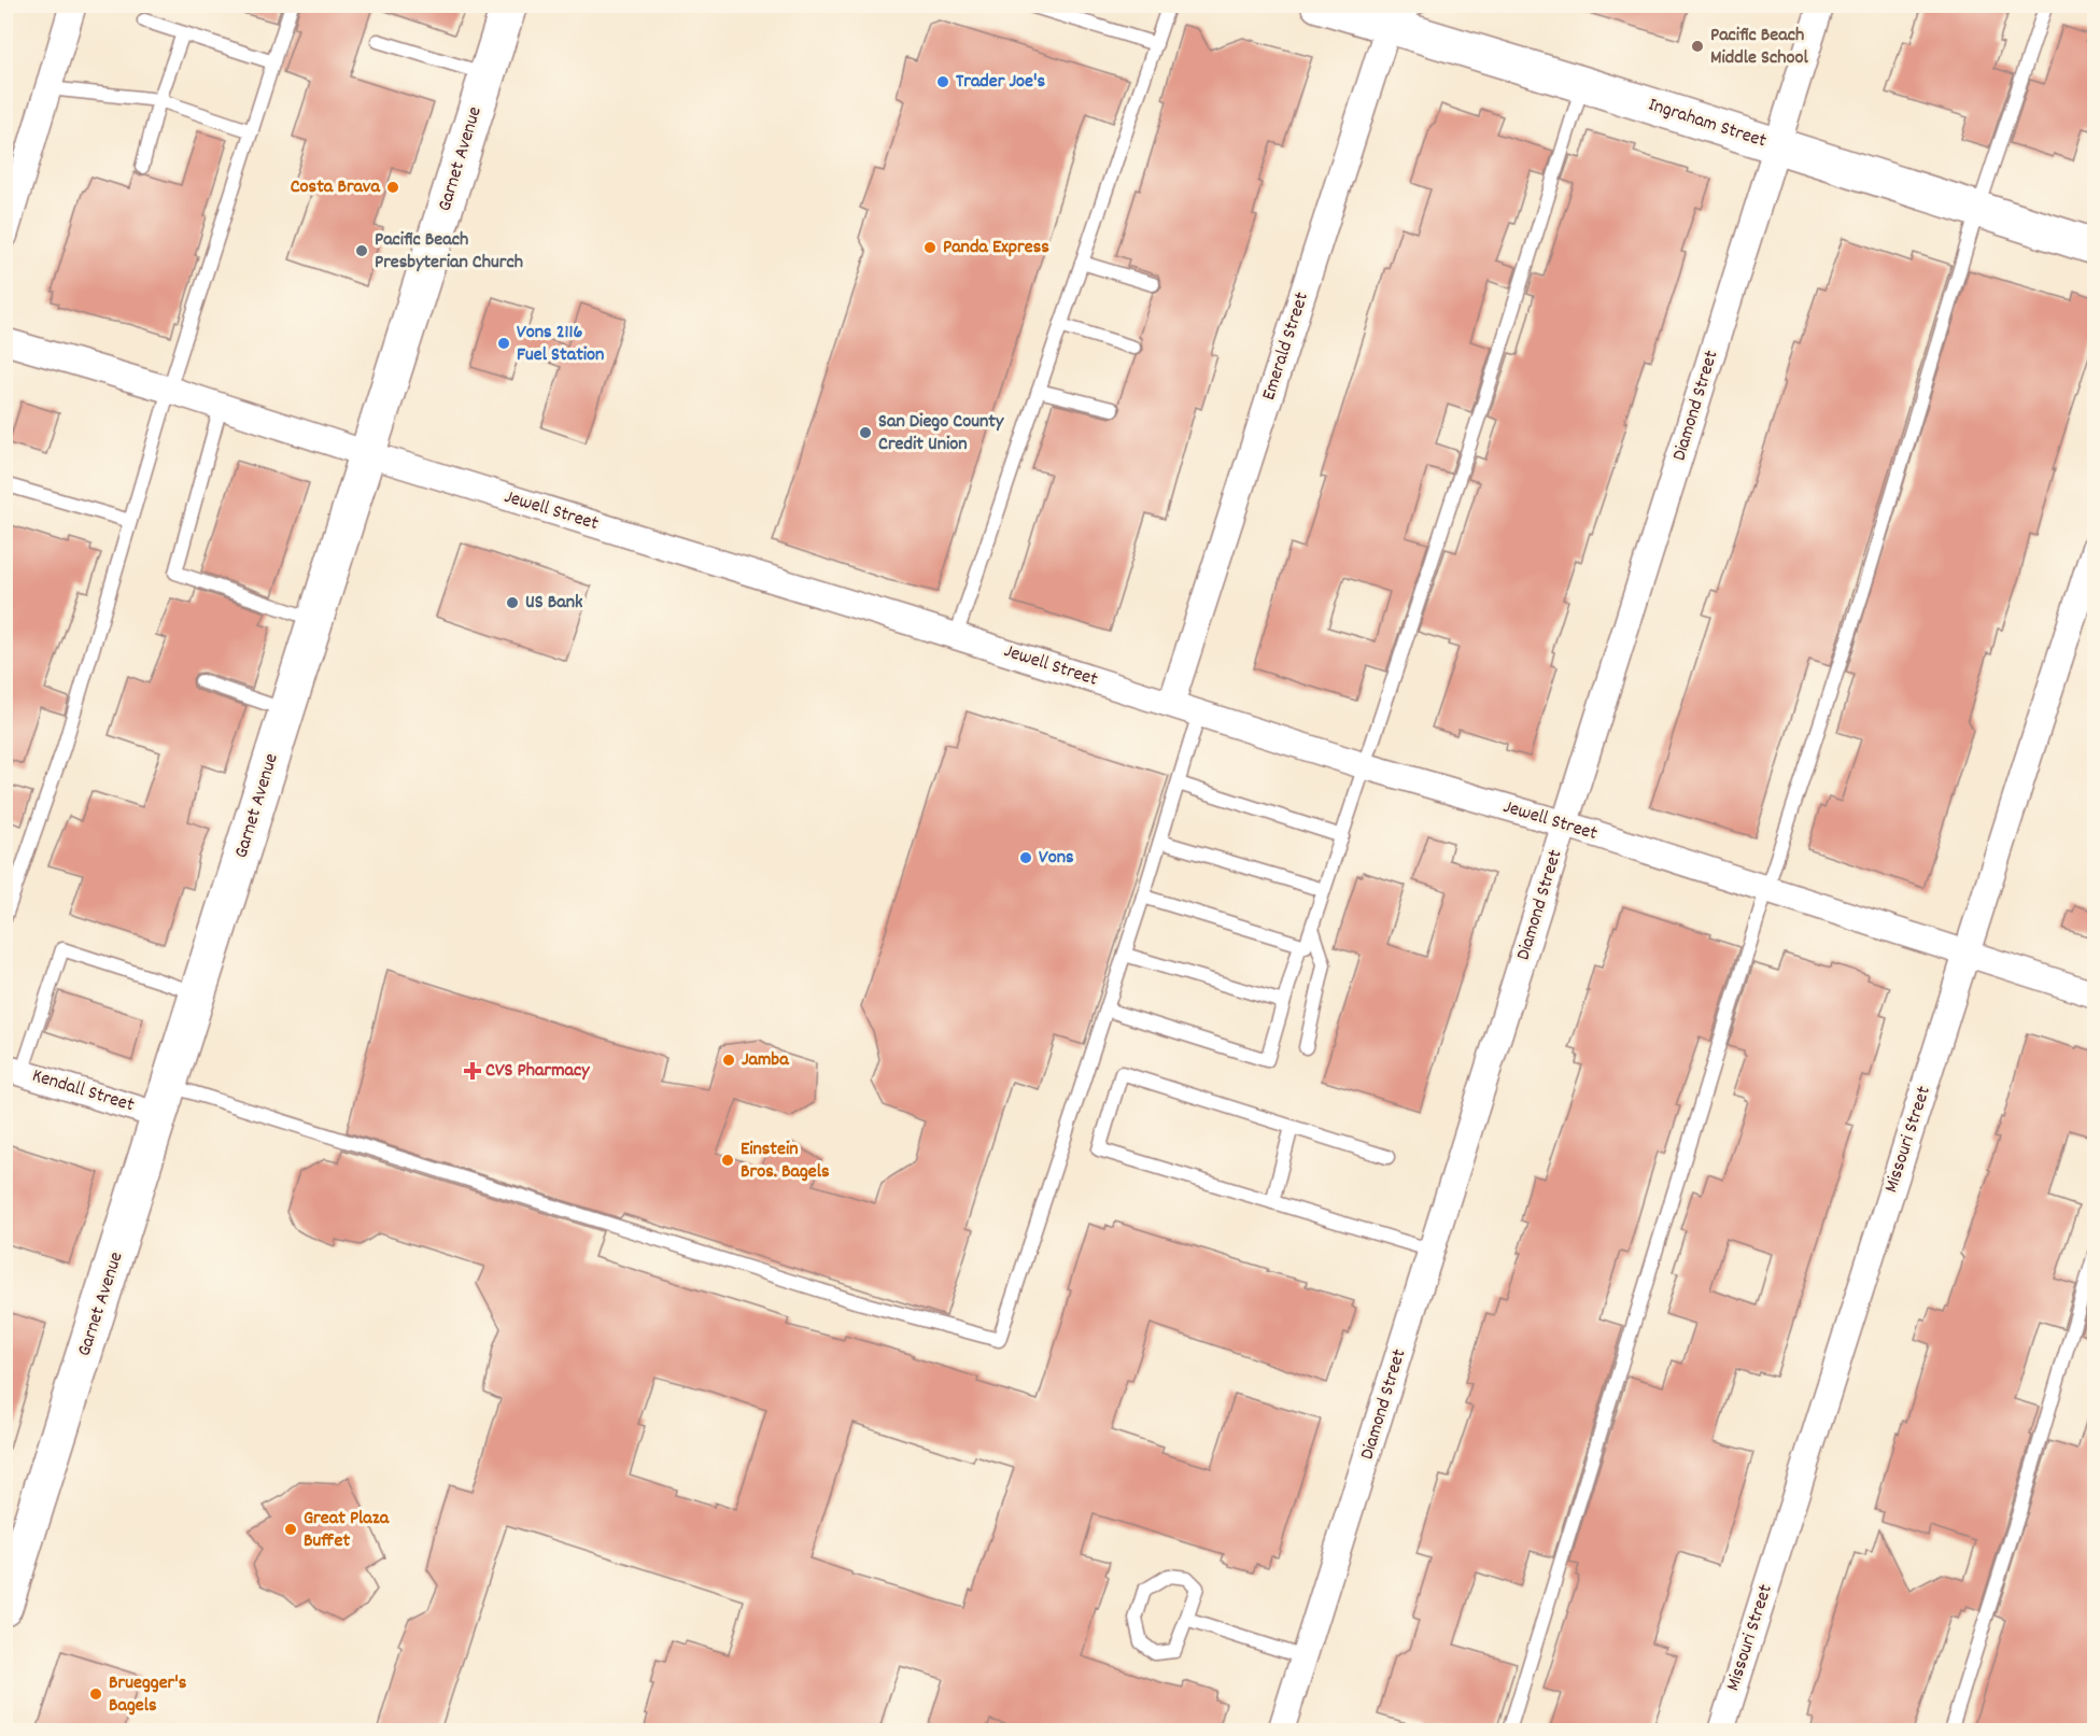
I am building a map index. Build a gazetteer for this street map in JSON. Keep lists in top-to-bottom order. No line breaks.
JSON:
{"streets":{"main road":["Ingraham Street","Garnet Avenue"],"street":["Emerald Street","Diamond Street","Jewell Street","Kendall Street","Missouri Street"]},"crossings":[["Ingraham Street","Emerald Street"],["Ingraham Street","Diamond Street"],["Garnet Avenue","Jewell Street"],["Garnet Avenue","Kendall Street"],["Emerald Street","Jewell Street"],["Diamond Street","Jewell Street"],["Jewell Street","Missouri Street"]],"places":{"other":["Pacific Beach Middle School","Trader Joe's","Costa Brava","Panda Express","Pacific Beach Presbyterian Church","Vons 2116 Fuel Station","San Diego County Credit Union","US Bank","Vons","Jamba","Einstein Bros. Bagels","Great Plaza Buffet","Bruegger's Bagels"],"health":["CVS Pharmacy"]}}
